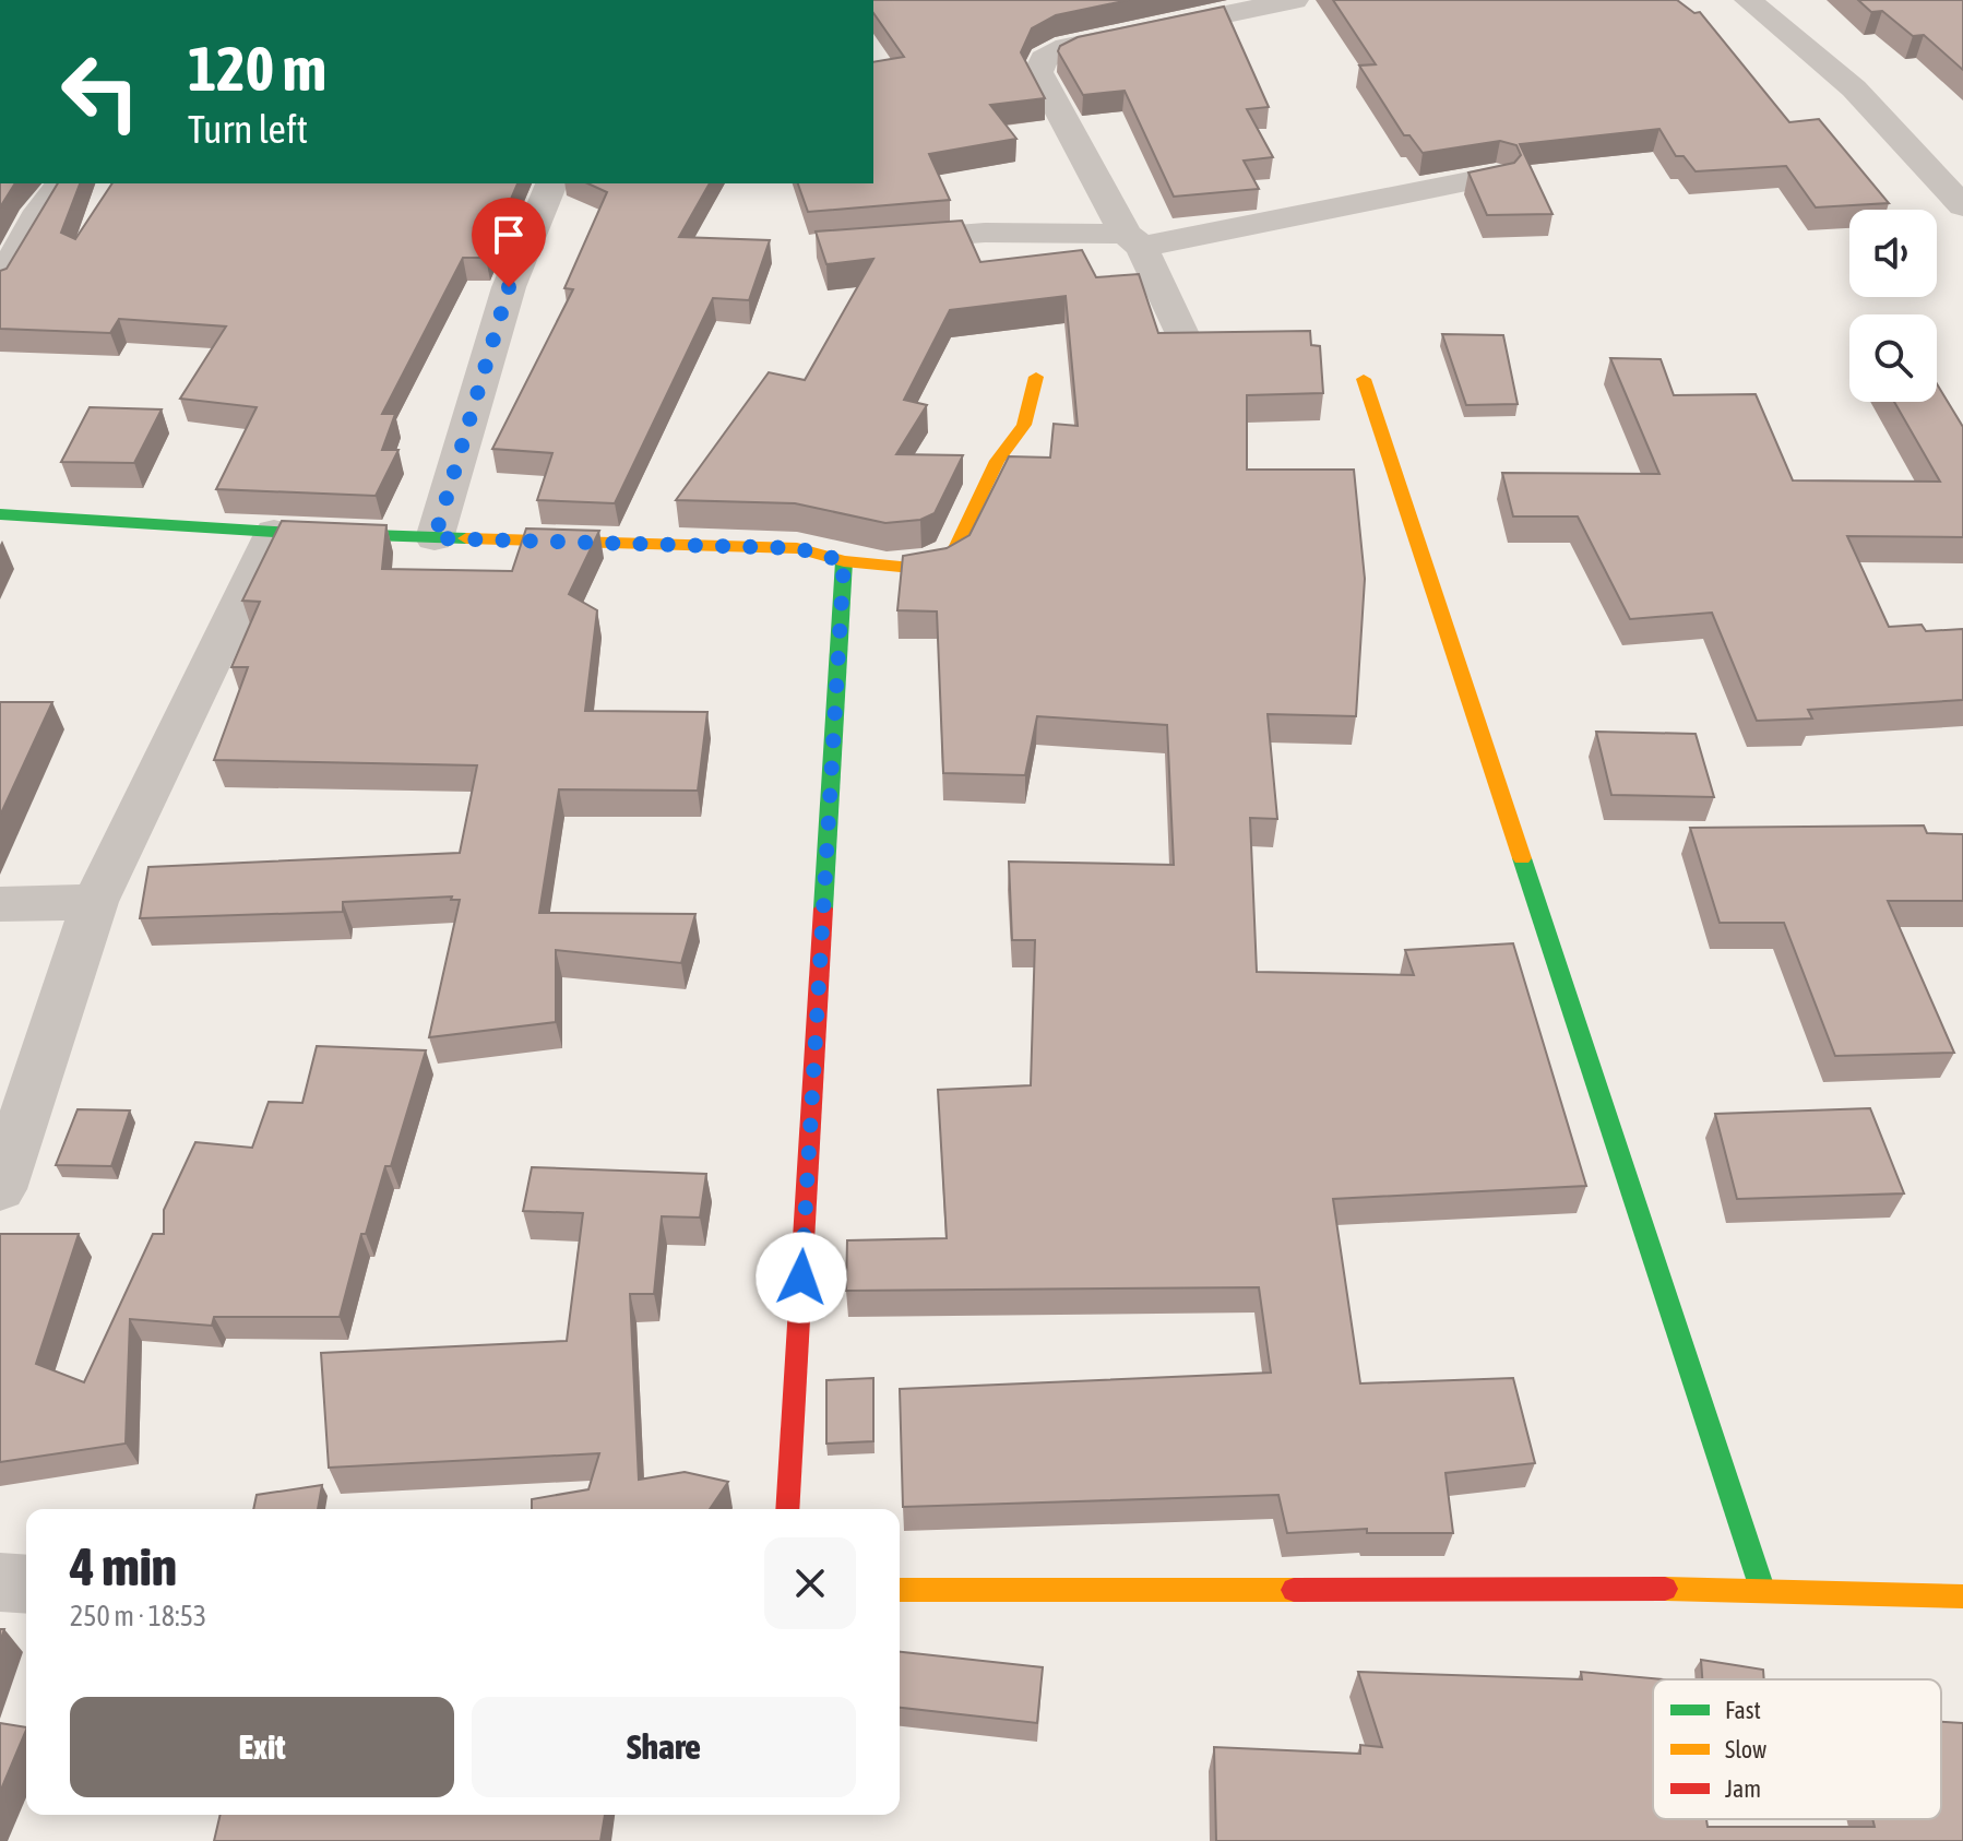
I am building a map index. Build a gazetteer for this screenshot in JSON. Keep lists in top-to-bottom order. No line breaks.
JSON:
{"legend":["Fast","Slow","Jam"],"page":{"turn":["120 m","Turn left"],"heading":["4 min","250 m · 18:53"],"buttons":["Exit","Share"]}}
